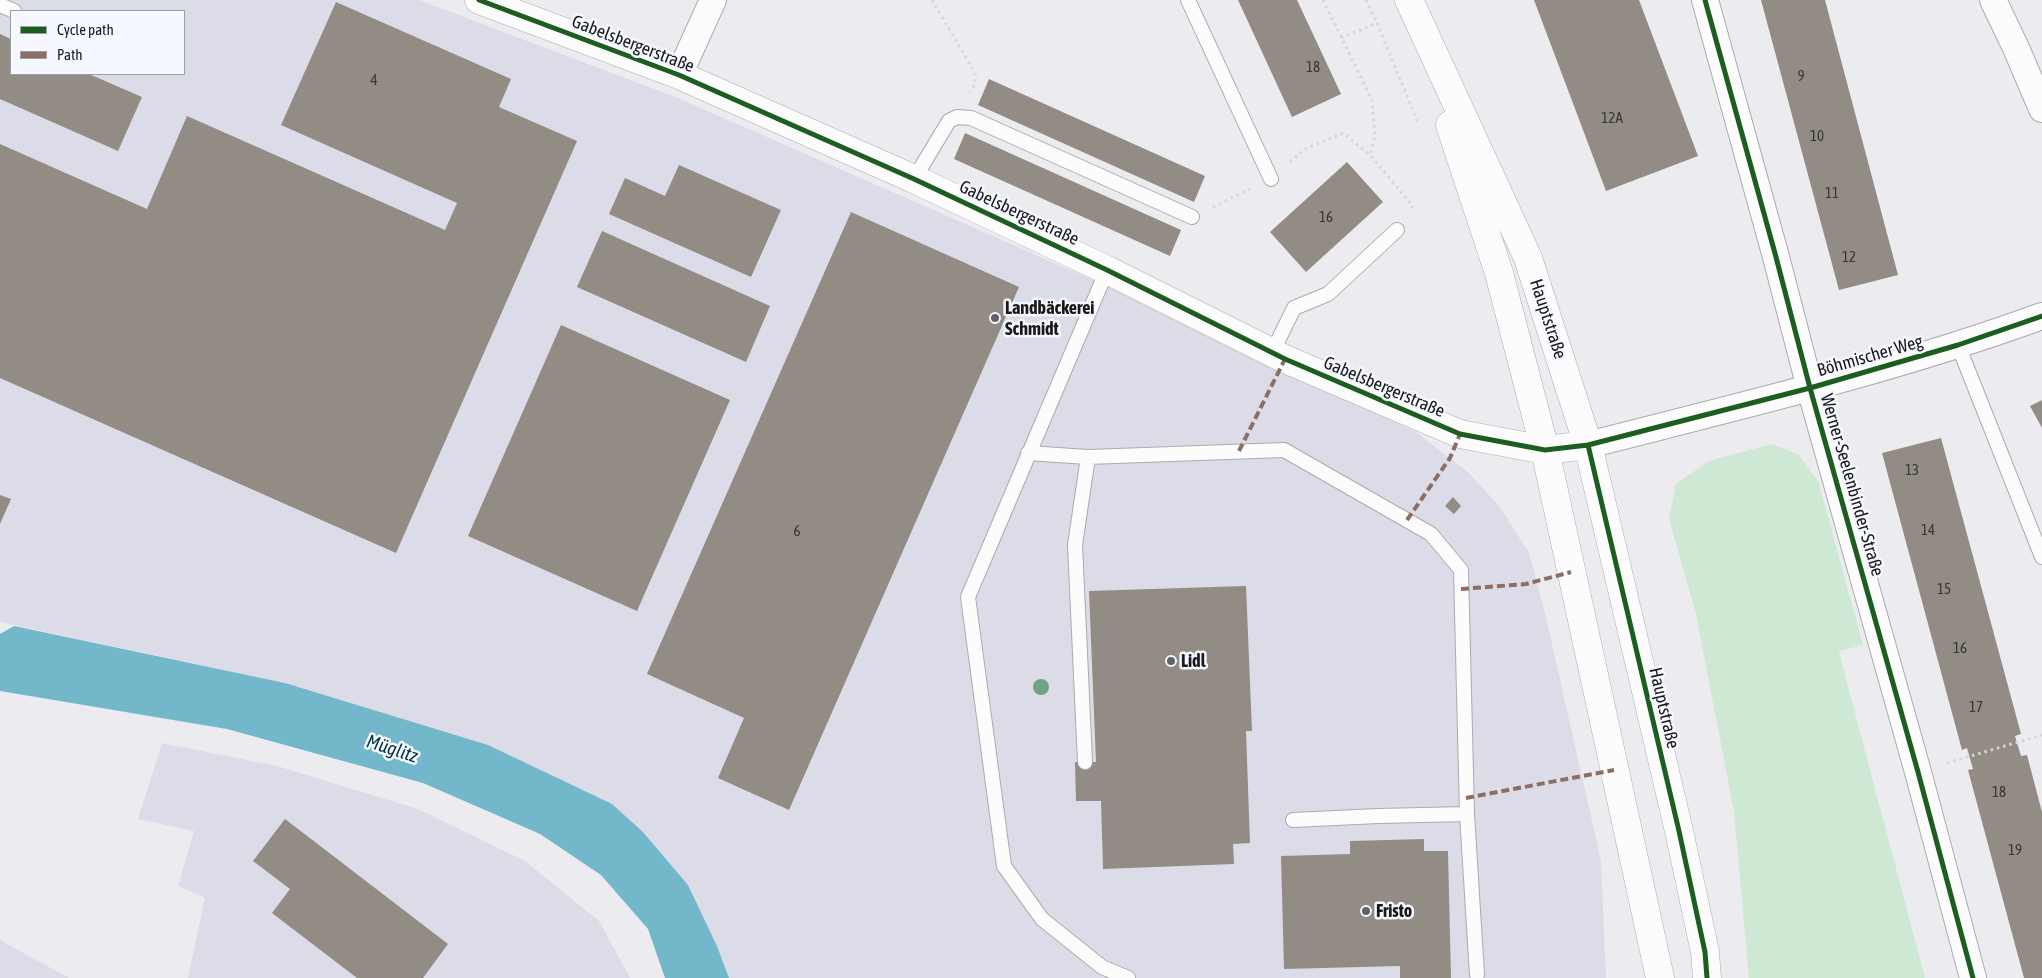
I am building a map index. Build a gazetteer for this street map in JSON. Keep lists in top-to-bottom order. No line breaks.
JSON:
{"streets":{"main road":["Gabelsbergerstraße","Hauptstraße"],"street":["Böhmischer Weg","Werner-Seelenbinder-Straße"]},"crossings":[["Gabelsbergerstraße","Hauptstraße"],["Gabelsbergerstraße","Böhmischer Weg"],["Hauptstraße","Böhmischer Weg"],["Böhmischer Weg","Werner-Seelenbinder-Straße"]],"water":["Müglitz"],"places":["Landbäckerei Schmidt","Lidl","Fristo"],"house_numbers":["18","9","4","12A","10","11","16","12","13","14","6","15","16","17","18","19"],"legend":["Cycle path","Path"]}
